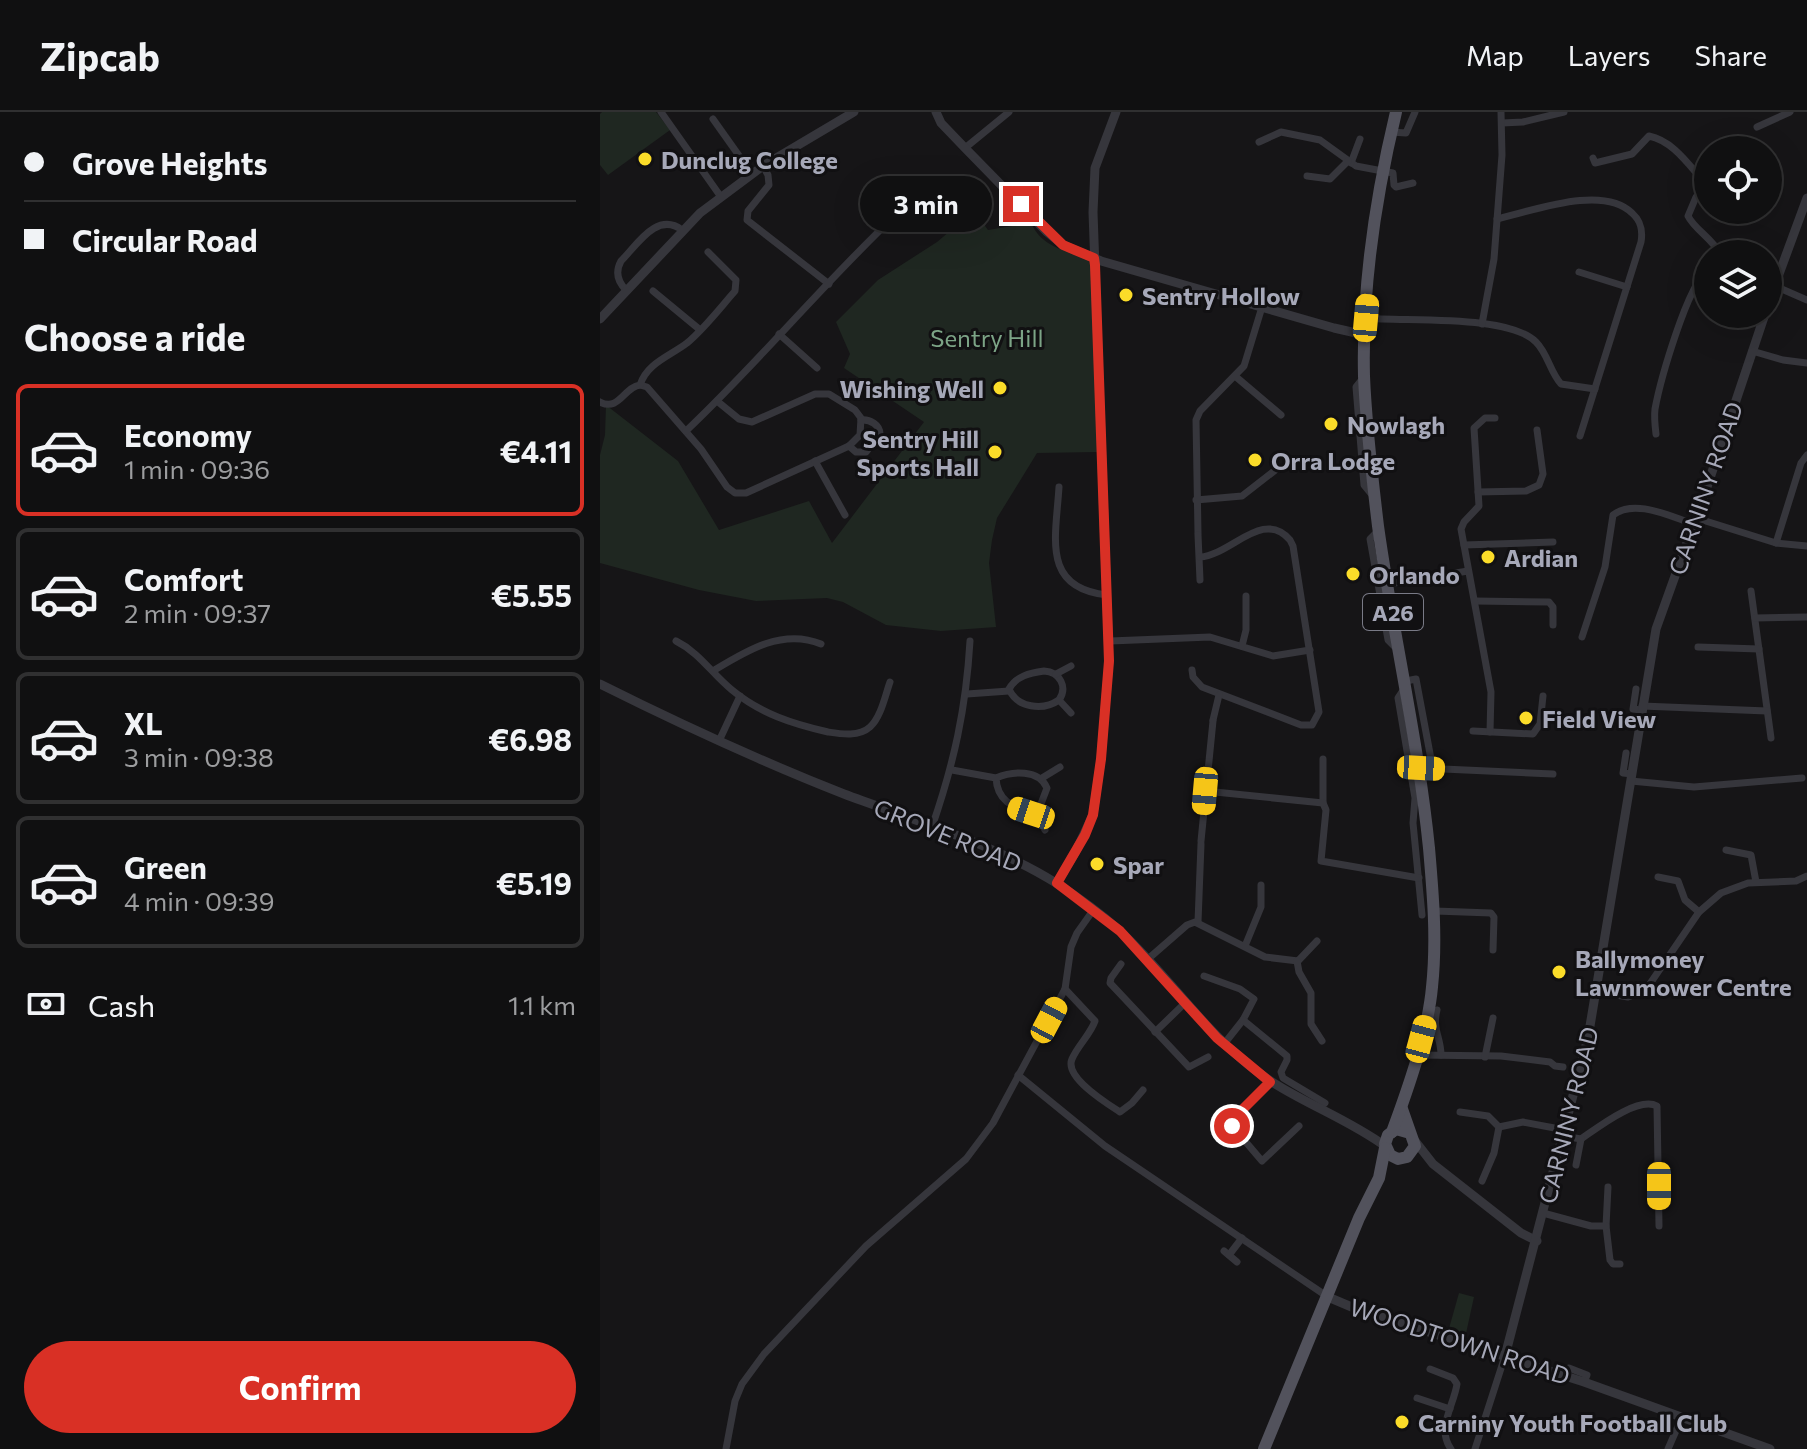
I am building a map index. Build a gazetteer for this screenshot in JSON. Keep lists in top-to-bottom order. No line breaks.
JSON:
{"streets":{"main road":["A26"],"street":["CARNINY ROAD","GROVE ROAD","WOODTOWN ROAD"]},"crossings":[["CARNINY ROAD","WOODTOWN ROAD"],["A26","GROVE ROAD"],["A26","WOODTOWN ROAD"]],"parks":["Sentry Hill"],"places":["Dunclug College","Sentry Hollow","Wishing Well","Nowlagh","Sentry Hill Sports Hall","Orra Lodge","Ardian","Orlando","Field View","Spar","Ballymoney Lawnmower Centre","Carniny Youth Football Club"],"page":{"header":"Zipcab","nav":["Map","Layers","Share"],"banner":["Grove Heights","Circular Road"],"bubble":"3 min","heading":"Choose a ride","list":[{"name":"Economy","note":"1 min · 09:36","value":"€4.11"},{"name":"Comfort","note":"2 min · 09:37","value":"€5.55"},{"name":"XL","note":"3 min · 09:38","value":"€6.98"},{"name":"Green","note":"4 min · 09:39","value":"€5.19"}],"pay":["Cash","1.1 km"],"buttons":"Confirm"}}
